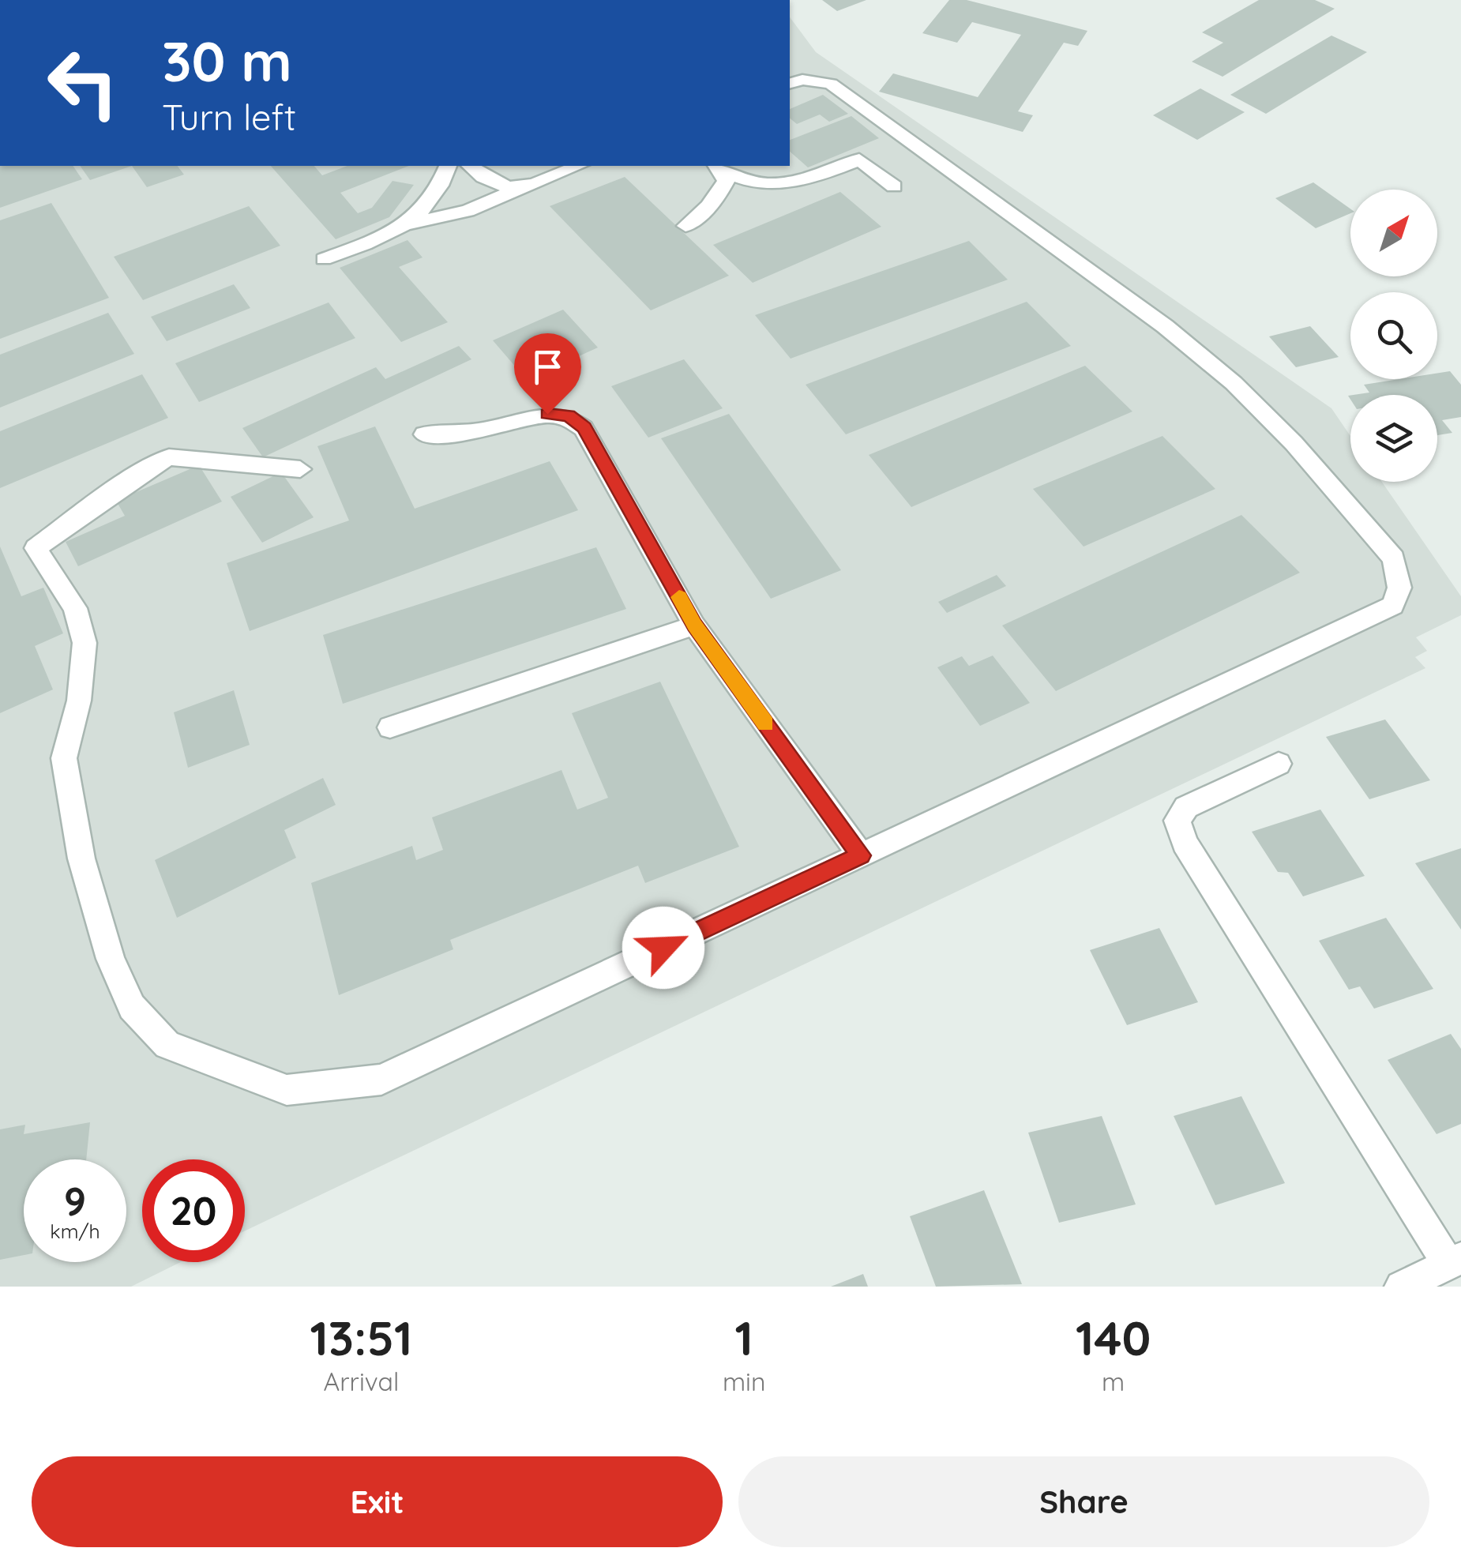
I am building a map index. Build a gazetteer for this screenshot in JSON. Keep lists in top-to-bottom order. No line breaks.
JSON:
{"north":"top right","page":{"turn":["30 m","Turn left"],"speed":"9 km/h","limit":"20","eta":["13:51","Arrival","1","min","140","m"],"buttons":["Exit","Share"]}}
